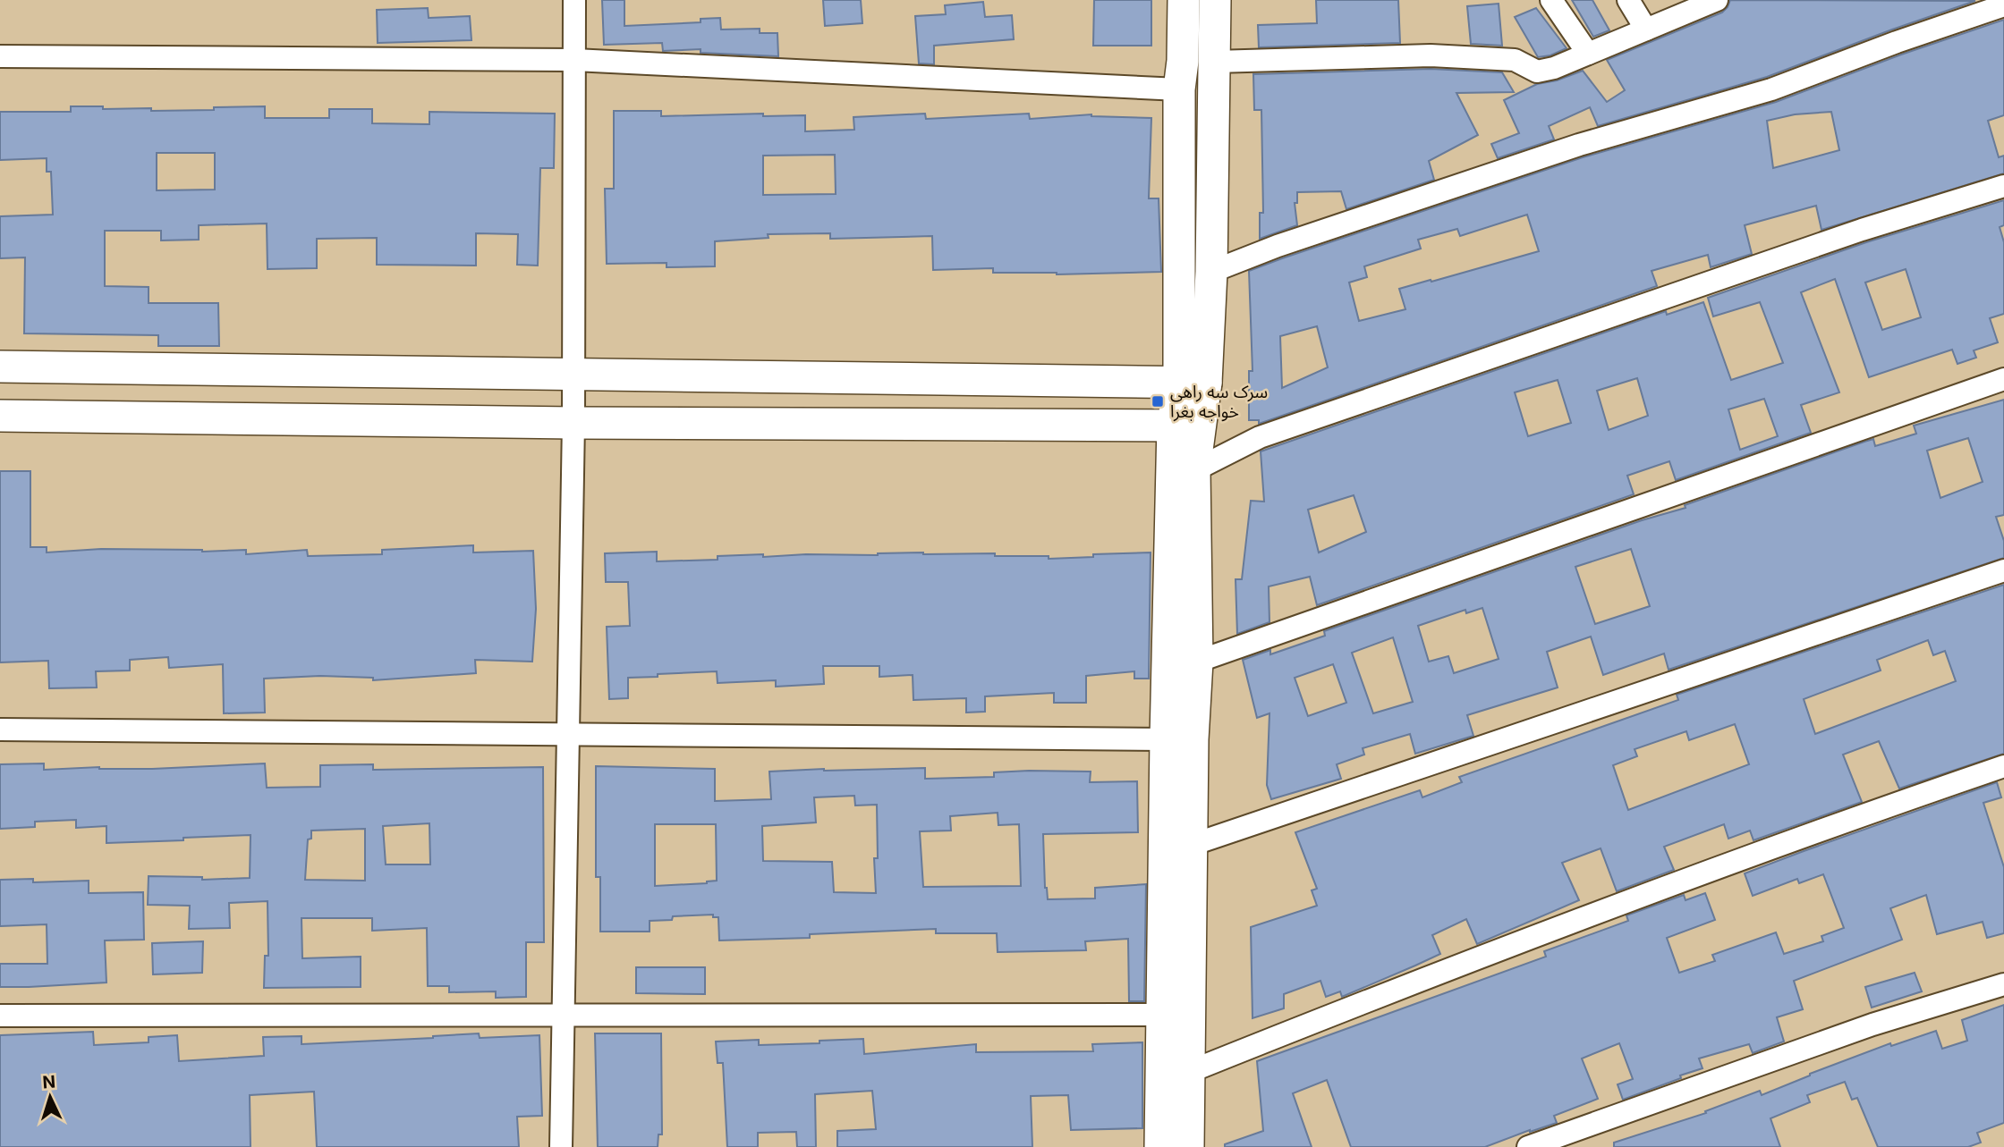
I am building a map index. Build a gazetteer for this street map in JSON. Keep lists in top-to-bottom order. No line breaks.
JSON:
{"places":{"transit":["سرک سه راهی خواجه بغرا"]},"north":"top"}
